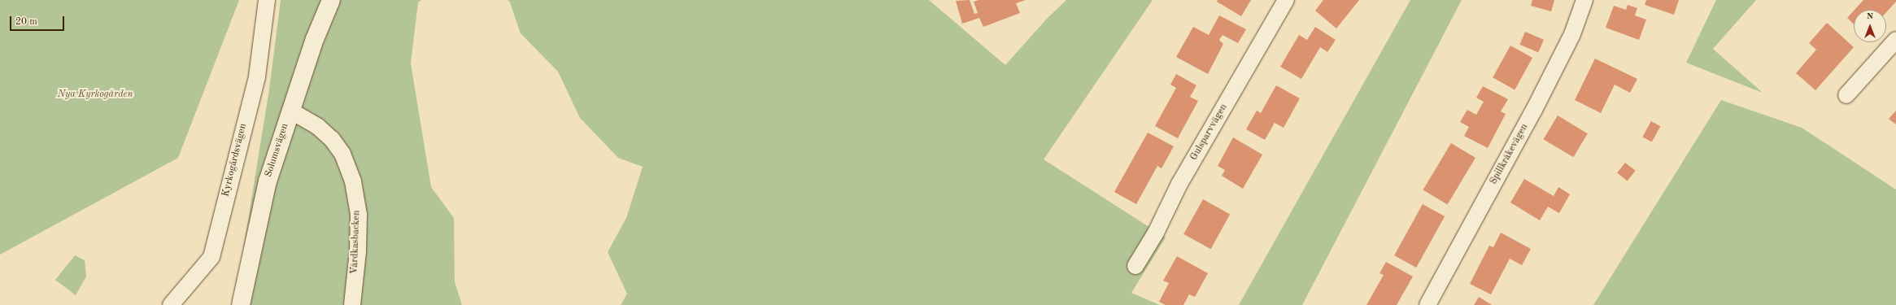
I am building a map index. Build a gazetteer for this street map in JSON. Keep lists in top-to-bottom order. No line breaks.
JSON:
{"streets":{"main road":["Solumsvägen"],"street":["Gulsparvvägen","Spillkråkevägen","Kyrkogårdsvägen","Vårdkasbacken"]},"crossings":[["Solumsvägen","Vårdkasbacken"]],"parks":["Nya Kyrkogården"],"scale_bar":"20 m","north":"top"}
